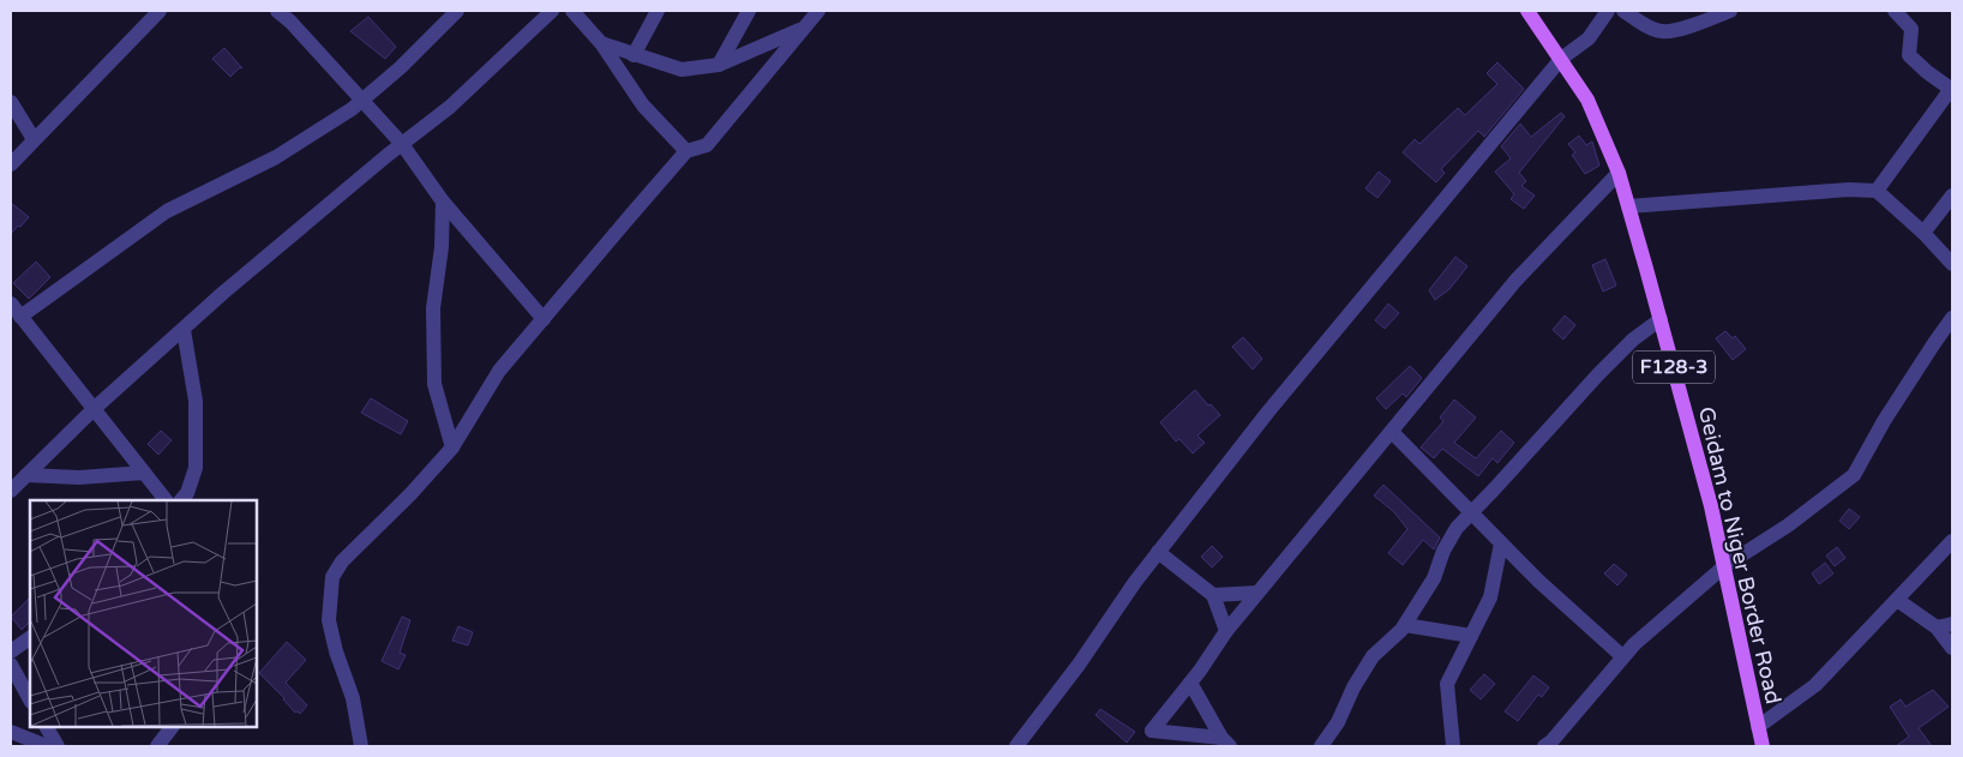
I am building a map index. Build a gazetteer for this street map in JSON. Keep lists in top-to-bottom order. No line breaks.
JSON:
{"streets":{"main road":["F128-3","Geidam to Niger Border Road"]}}
